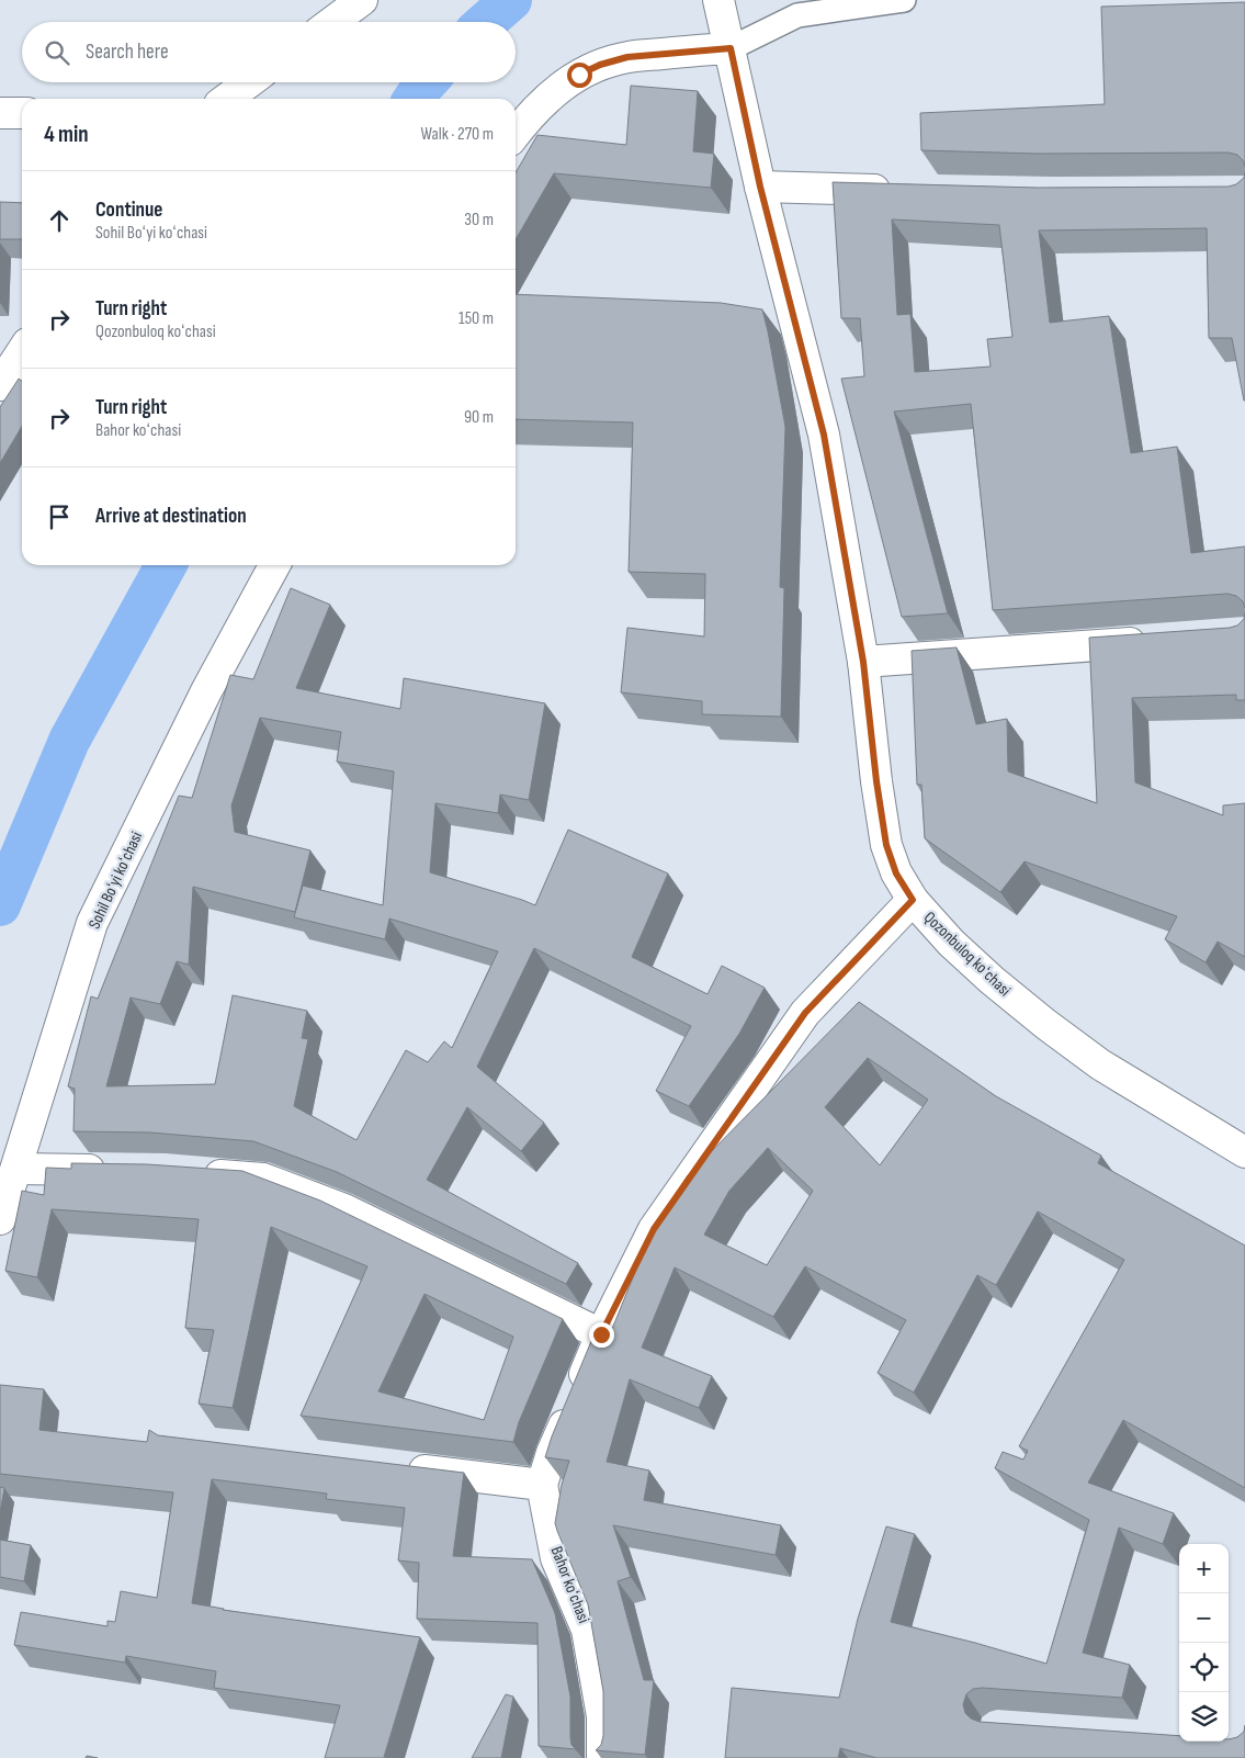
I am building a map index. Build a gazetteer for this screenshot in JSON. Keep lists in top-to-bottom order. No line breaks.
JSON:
{"streets":{"street":["Sohil Boʻyi koʻchasi","Qozonbuloq koʻchasi","Bahor koʻchasi"]},"crossings":[["Qozonbuloq koʻchasi","Bahor koʻchasi"]],"page":{"search":"Search here","heading":["4 min","Walk · 270 m"],"list":[["Continue","Sohil Boʻyi koʻchasi","30 m"],["Turn right","Qozonbuloq koʻchasi","150 m"],["Turn right","Bahor koʻchasi","90 m"],"Arrive at destination"],"map_buttons":["+","−"]}}
